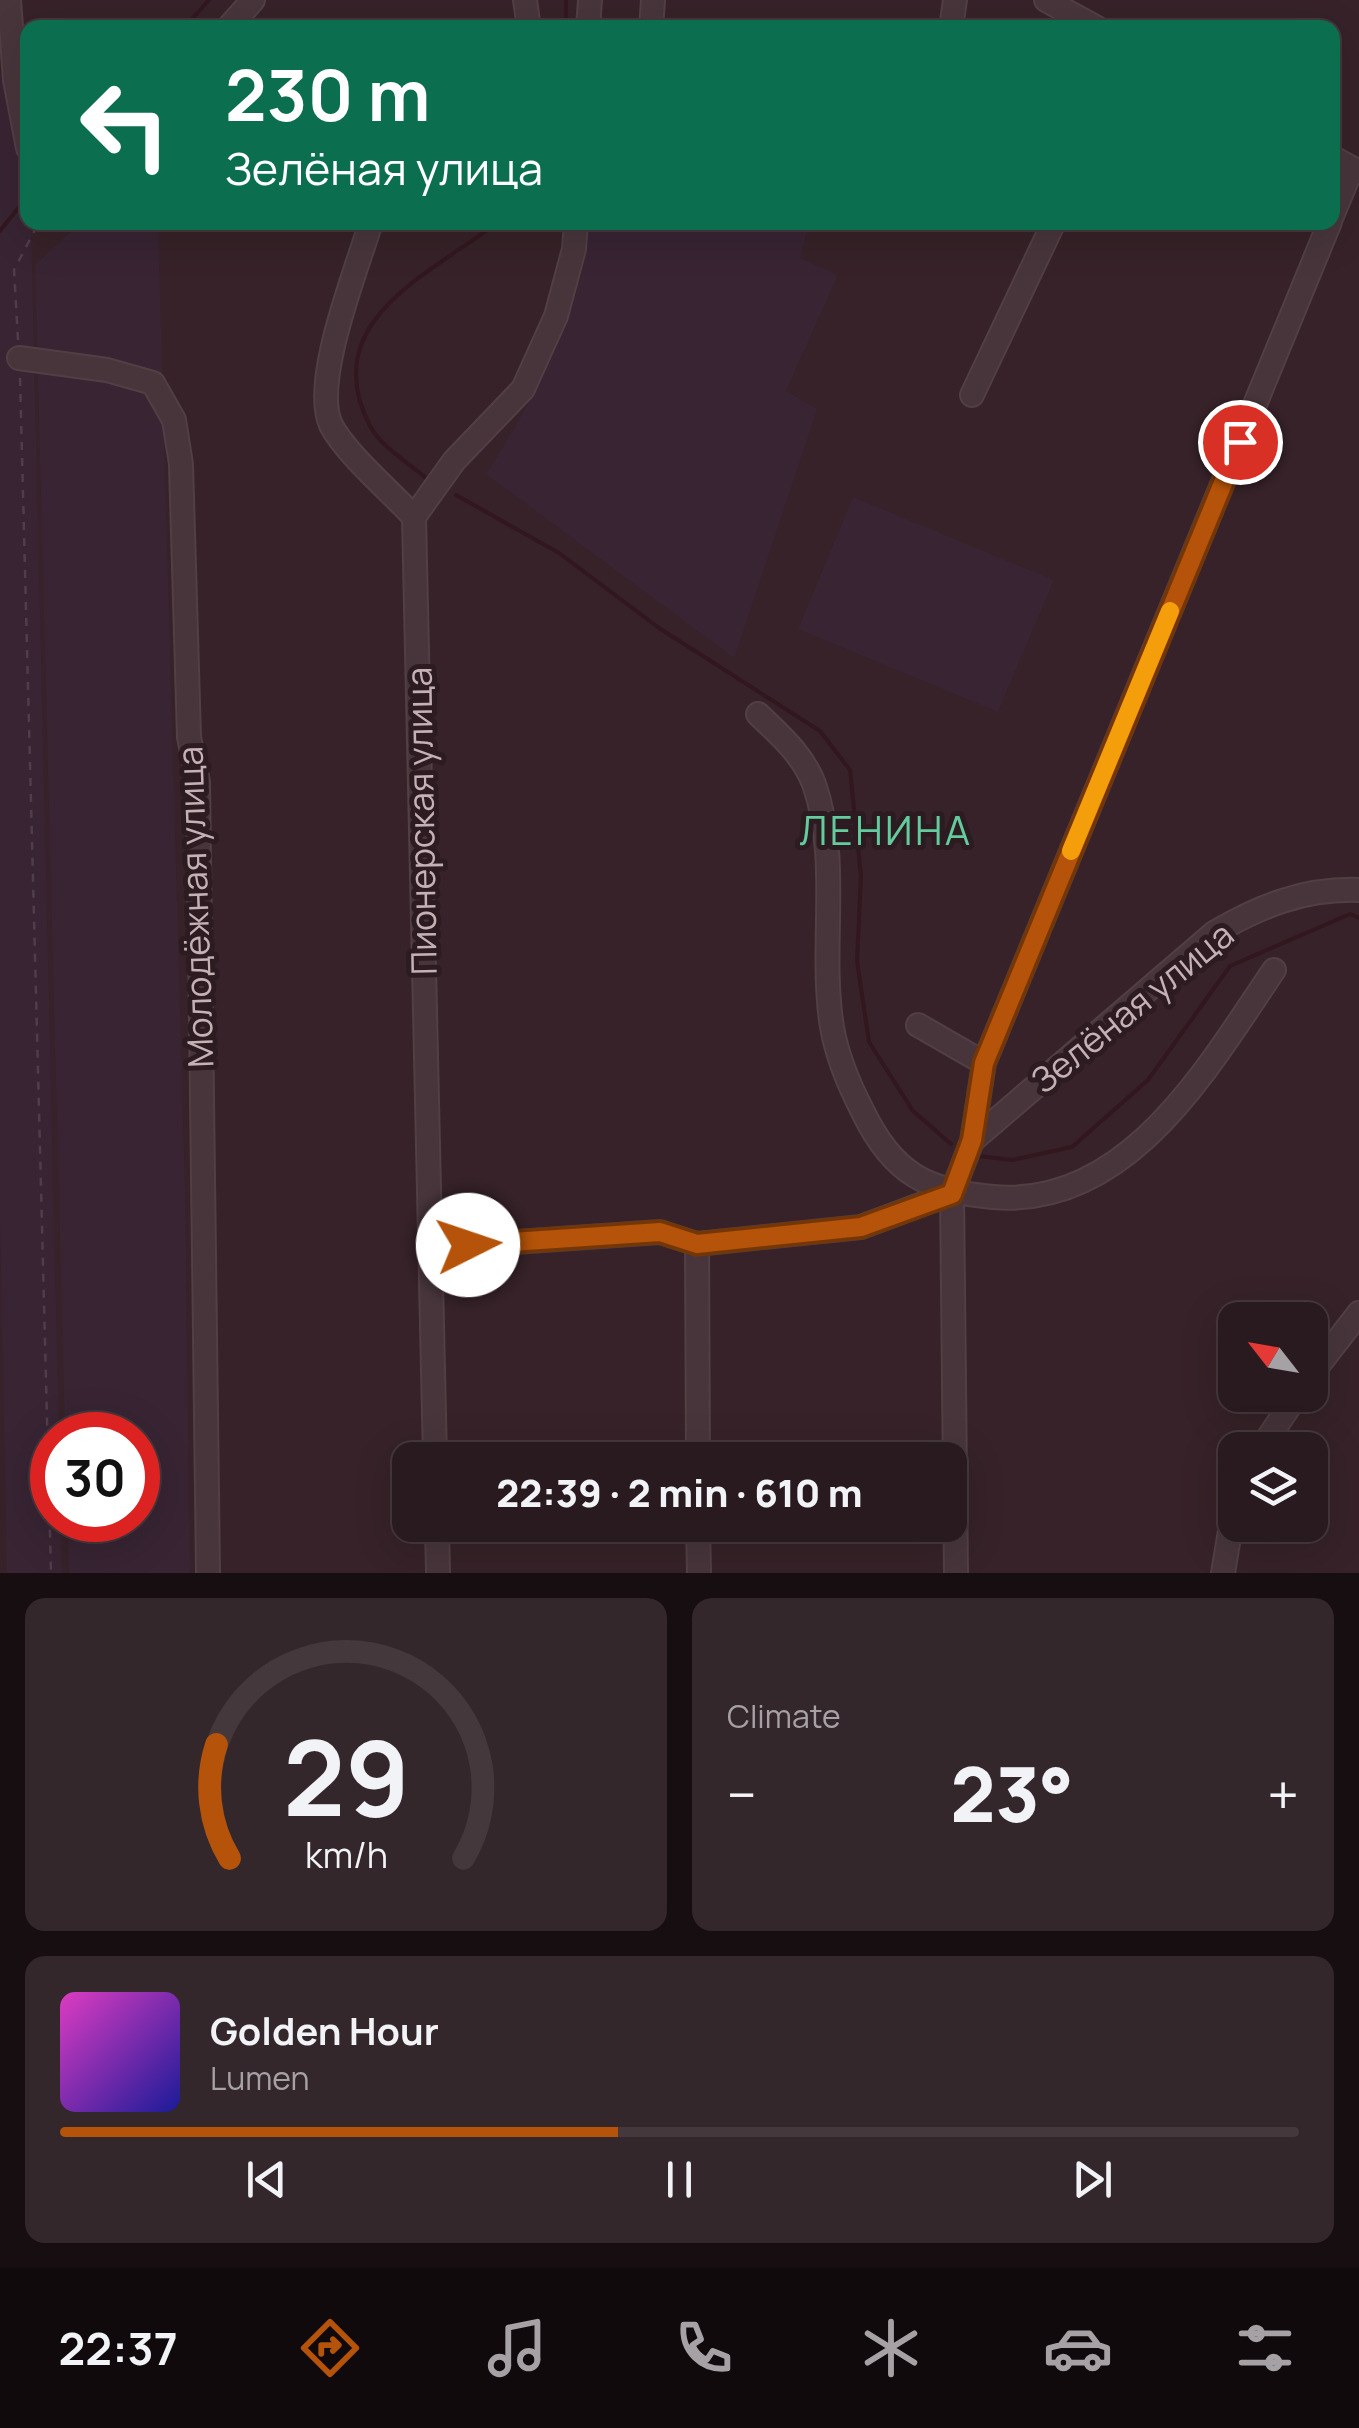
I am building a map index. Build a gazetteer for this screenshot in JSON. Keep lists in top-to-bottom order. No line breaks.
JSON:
{"streets":{"street":["Пионерская улица","Молодёжная улица","Зелёная улица"]},"districts":["ЛЕНИНА"],"north":"top left","page":{"turn":["230 m","Зелёная улица"],"limit":"30","trip":"22:39 · 2 min · 610 m","tile":"Climate","heat":["−","23°","+"],"song":["Golden Hour","Lumen"],"tabs":"22:37","gauge":["29","km/h"]}}
